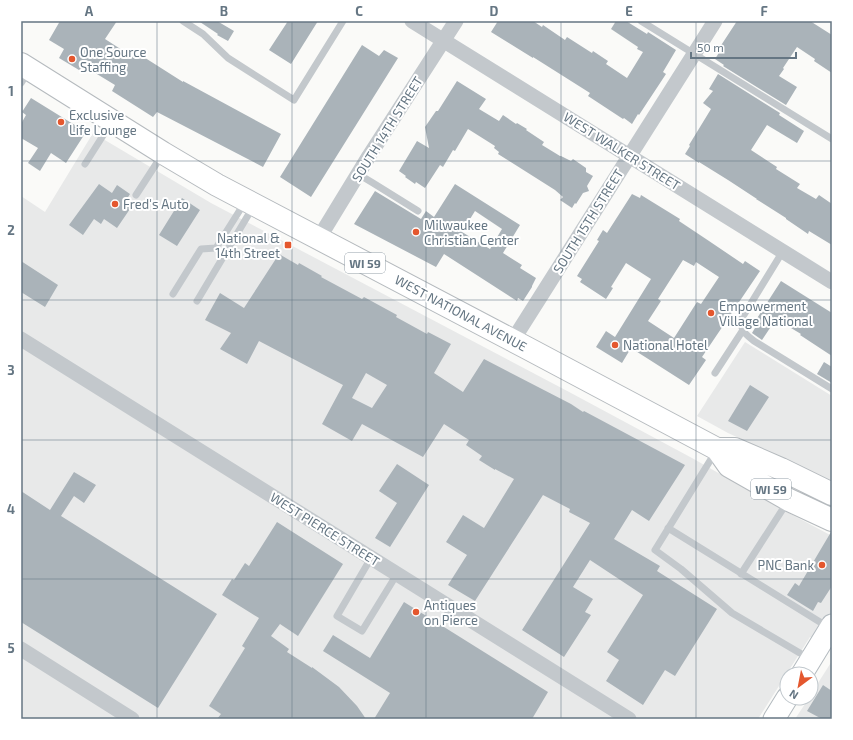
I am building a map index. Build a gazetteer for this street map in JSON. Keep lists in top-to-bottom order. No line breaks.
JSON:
{"streets":{"main road":["WI 59","WEST NATIONAL AVENUE"],"street":["SOUTH 14TH STREET","WEST WALKER STREET","SOUTH 15TH STREET","WEST PIERCE STREET"]},"crossings":[["SOUTH 14TH STREET","WEST WALKER STREET"],["SOUTH 14TH STREET","WEST NATIONAL AVENUE"],["WEST WALKER STREET","SOUTH 15TH STREET"],["SOUTH 15TH STREET","WEST NATIONAL AVENUE"]],"places":{"other":["One Source Staffing","Exclusive Life Lounge","Fred's Auto","Milwaukee Christian Center","Empowerment Village National","National Hotel","PNC Bank","Antiques on Pierce"],"transit":["National & 14th Street"]},"scale_bar":"50 m","north":"bottom left","grid":{"columns":["A","B","C","D","E","F"],"rows":["1","2","3","4","5"]}}
